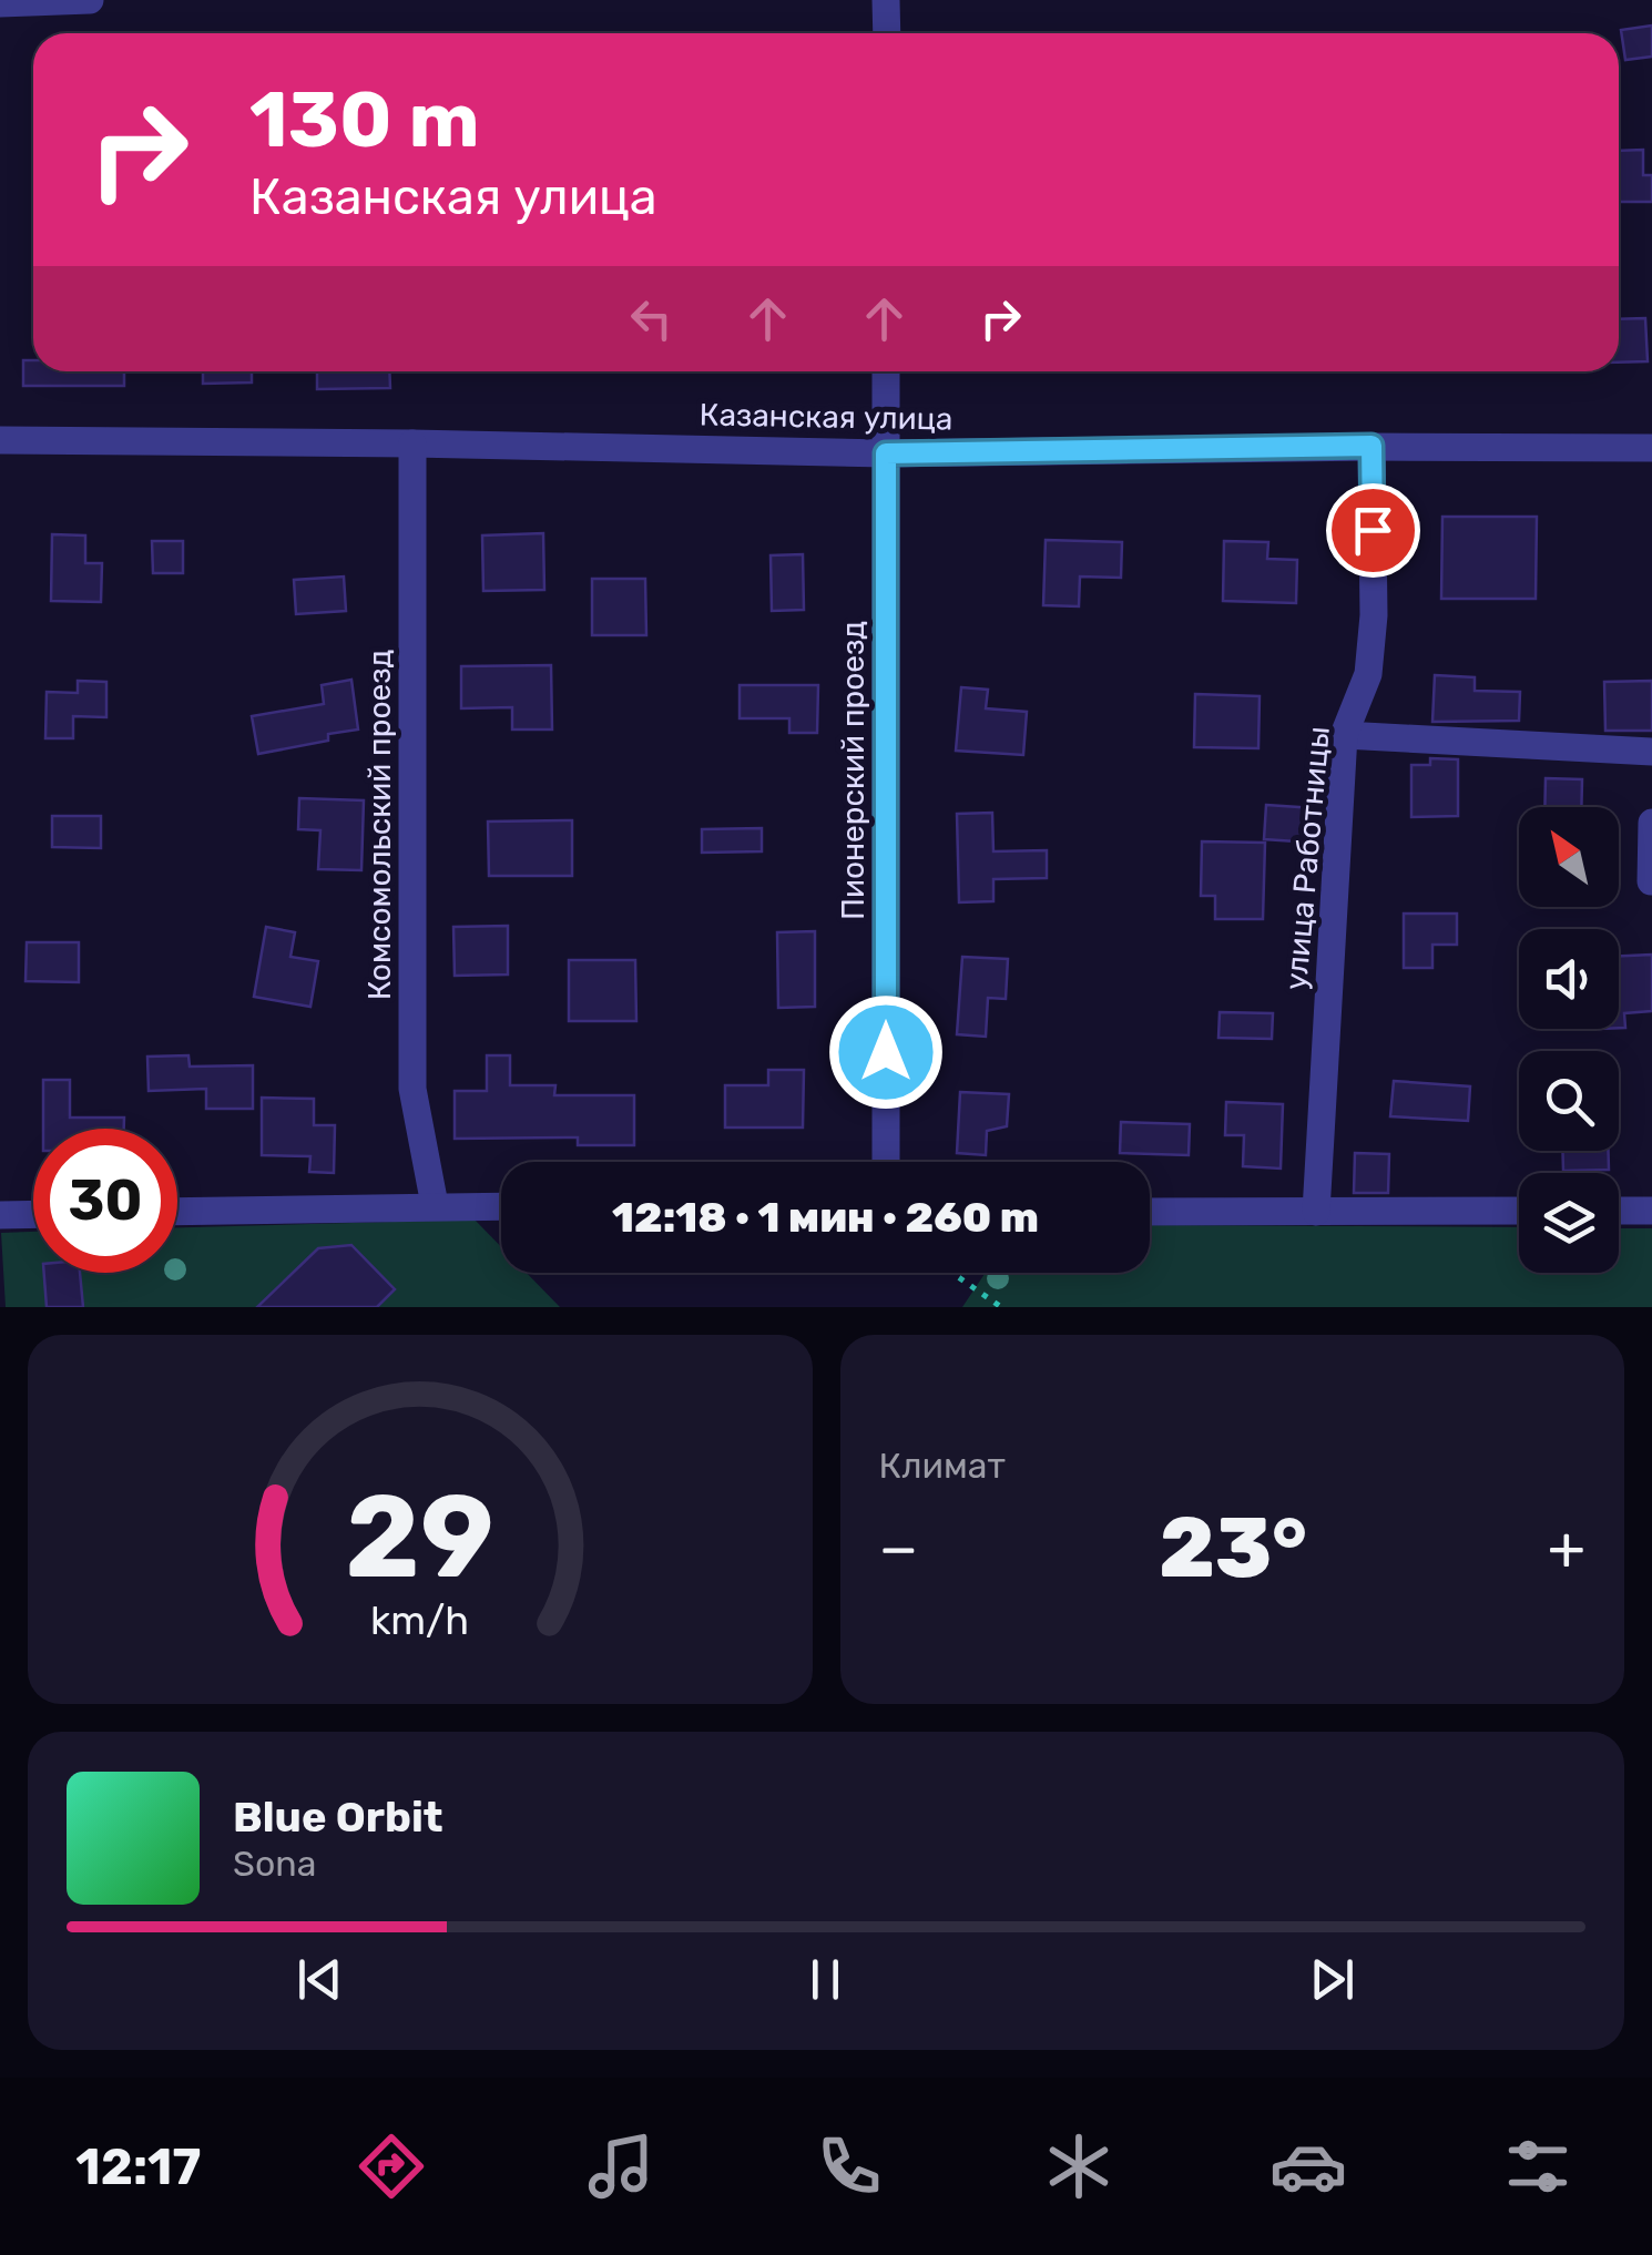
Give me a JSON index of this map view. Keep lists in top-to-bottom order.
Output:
{
  "streets": {
    "street": [
      "Казанская улица",
      "Пионерский проезд",
      "Комсомольский проезд",
      "улица Работницы"
    ]
  },
  "crossings": [
    ["Казанская улица", "Пионерский проезд"],
    ["Казанская улица", "Комсомольский проезд"],
    ["Казанская улица", "улица Работницы"]
  ],
  "north": "top left",
  "page": {
    "turn": ["130 m", "Казанская улица"],
    "limit": "30",
    "trip": "12:18 · 1 мин · 260 m",
    "tile": "Климат",
    "heat": ["−", "23°", "+"],
    "song": ["Blue Orbit", "Sona"],
    "tabs": "12:17",
    "gauge": ["29", "km/h"]
  }
}
